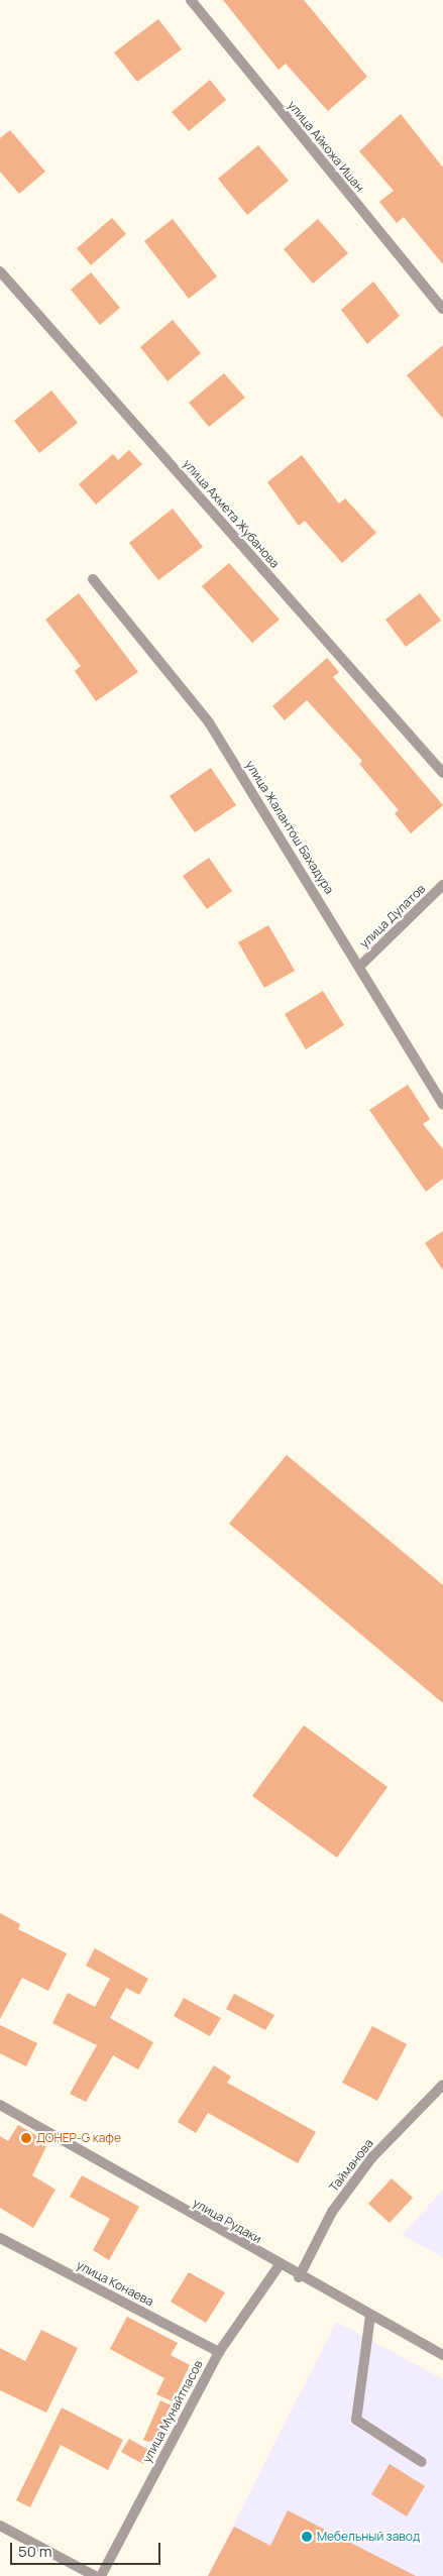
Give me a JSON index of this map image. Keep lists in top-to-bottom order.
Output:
{
  "streets": {
    "street": [
      "улица Айкожа Ишан",
      "улица Ахмета Жубанова",
      "улица Жалантош Бахадура",
      "улица Дулатов",
      "Тайманова",
      "улица Рудаки",
      "улица Конаева",
      "улица Мунайтпасов"
    ]
  },
  "crossings": [
    ["улица Жалантош Бахадура", "улица Дулатов"],
    ["Тайманова", "улица Рудаки"],
    ["улица Рудаки", "улица Мунайтпасов"],
    ["улица Конаева", "улица Мунайтпасов"]
  ],
  "places": ["ДОНЕР-G кафе", "Мебельный завод"],
  "scale_bar": "50 m"
}
